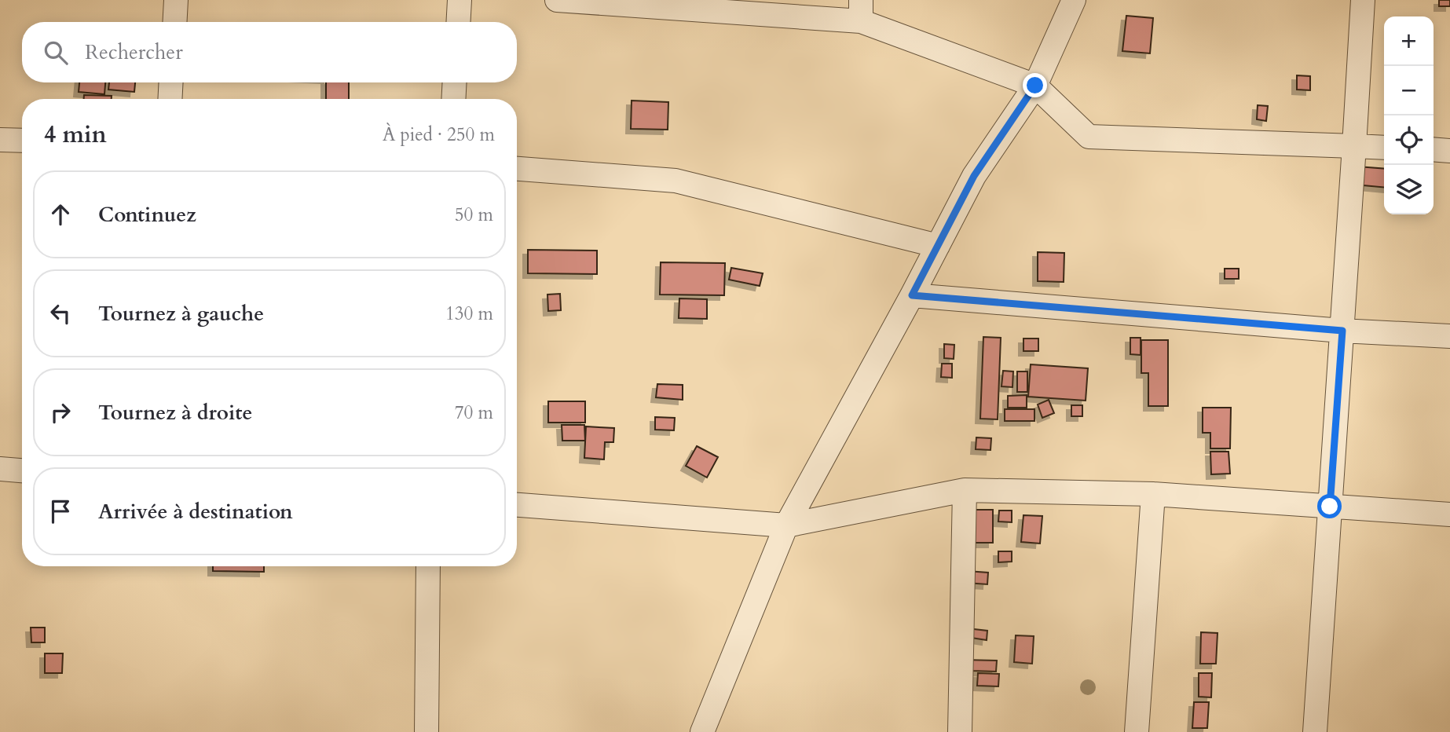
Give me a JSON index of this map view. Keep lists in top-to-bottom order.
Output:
{
  "page": {
    "map_buttons": ["+", "−"],
    "search": "Rechercher",
    "heading": ["4 min", "À pied · 250 m"],
    "list": [
      ["Continuez", "50 m"],
      ["Tournez à gauche", "130 m"],
      ["Tournez à droite", "70 m"],
      "Arrivée à destination"
    ]
  }
}
